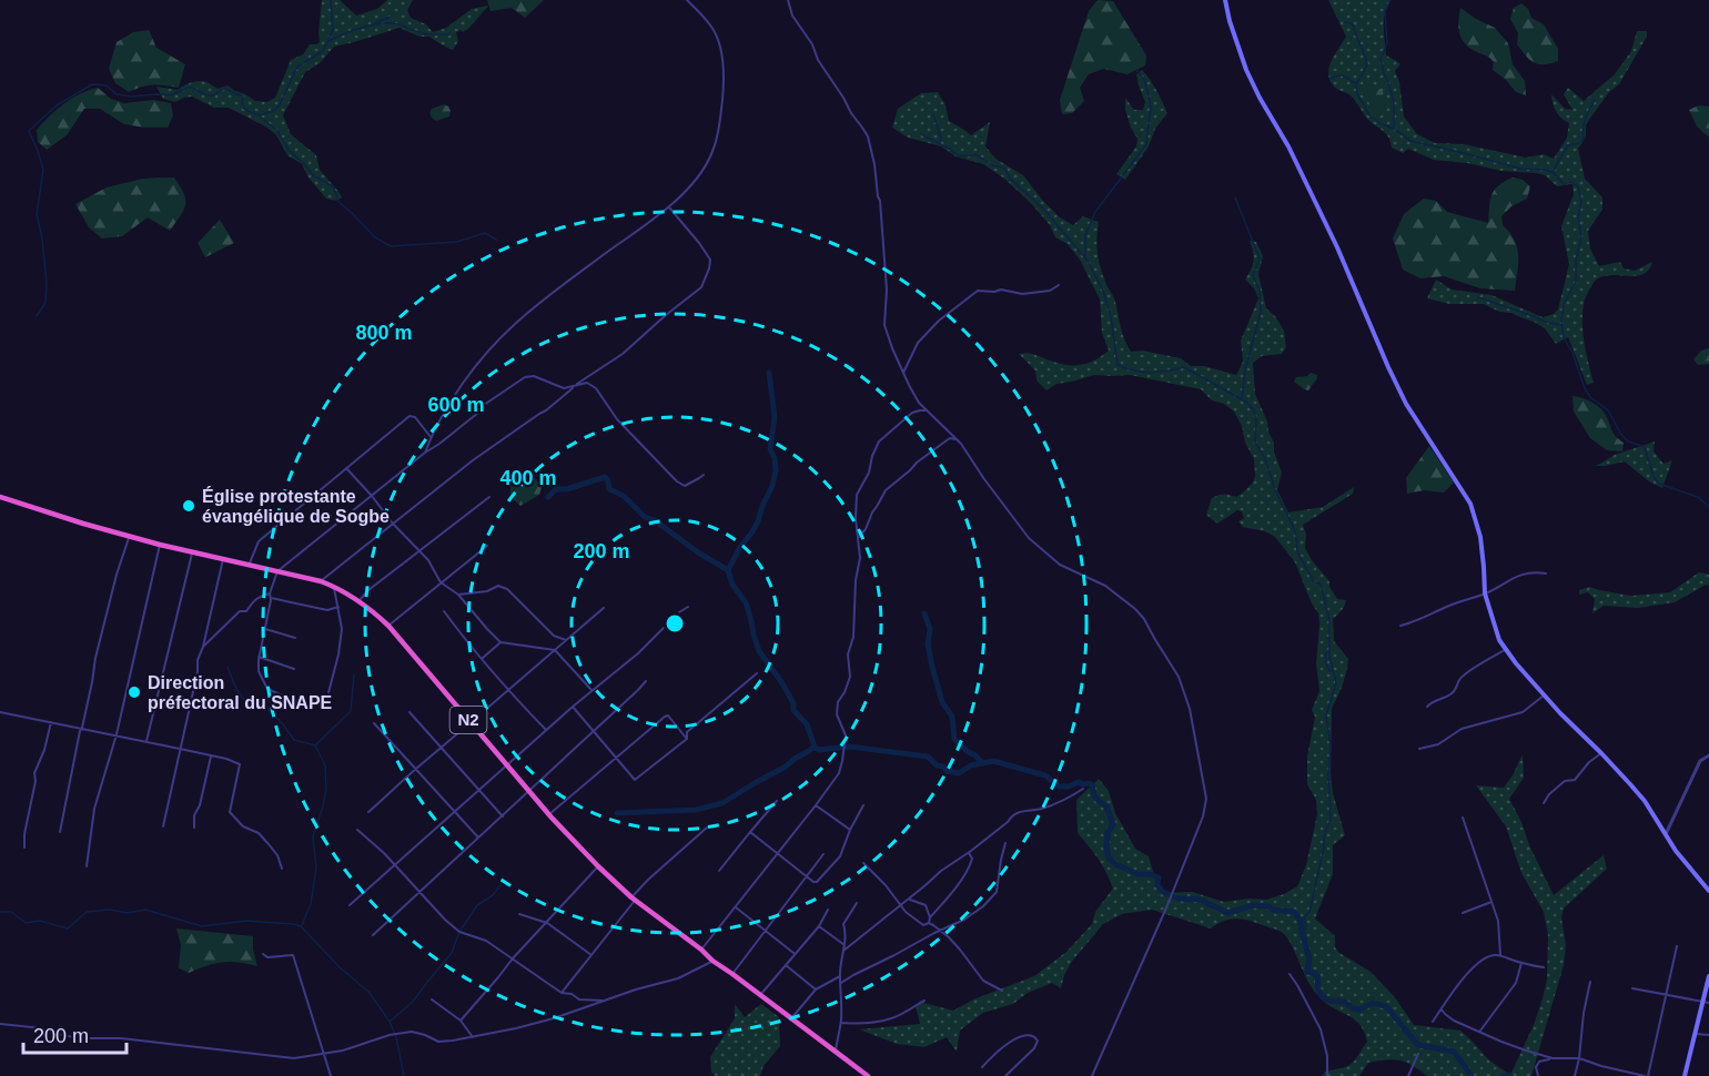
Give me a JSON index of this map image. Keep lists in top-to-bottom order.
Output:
{
  "streets": {
    "highway": ["N2"]
  },
  "places": ["Église protestante évangélique de Sogbe", "Direction préfectoral du SNAPE"],
  "scale_bar": "200 m",
  "rings": [
    "800 m",
    "600 m",
    "400 m",
    "200 m"
  ]
}
